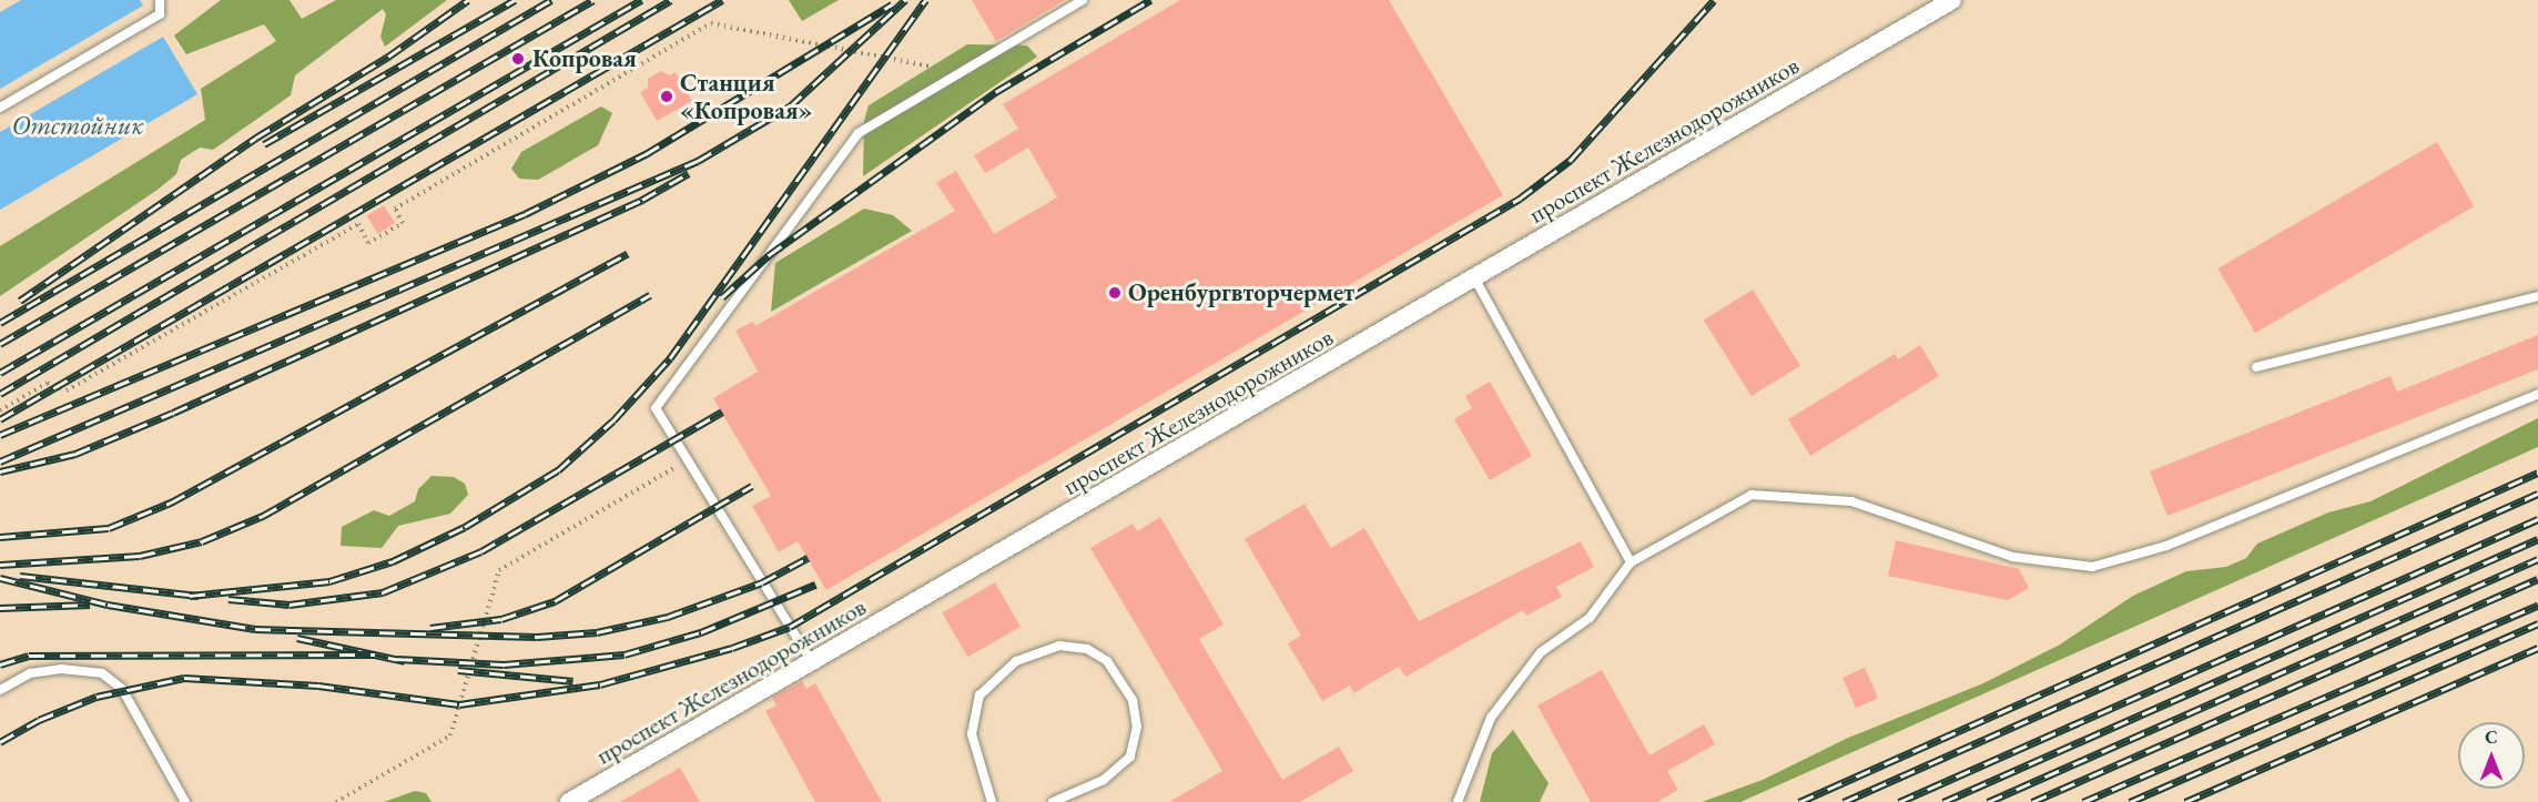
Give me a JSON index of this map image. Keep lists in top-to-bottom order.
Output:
{
  "streets": {
    "street": ["проспект Железнодорожников"]
  },
  "water": ["Отстойник"],
  "places": ["Копровая", "Станция «Копровая»", "Оренбургвторчермет"],
  "north": "top"
}
